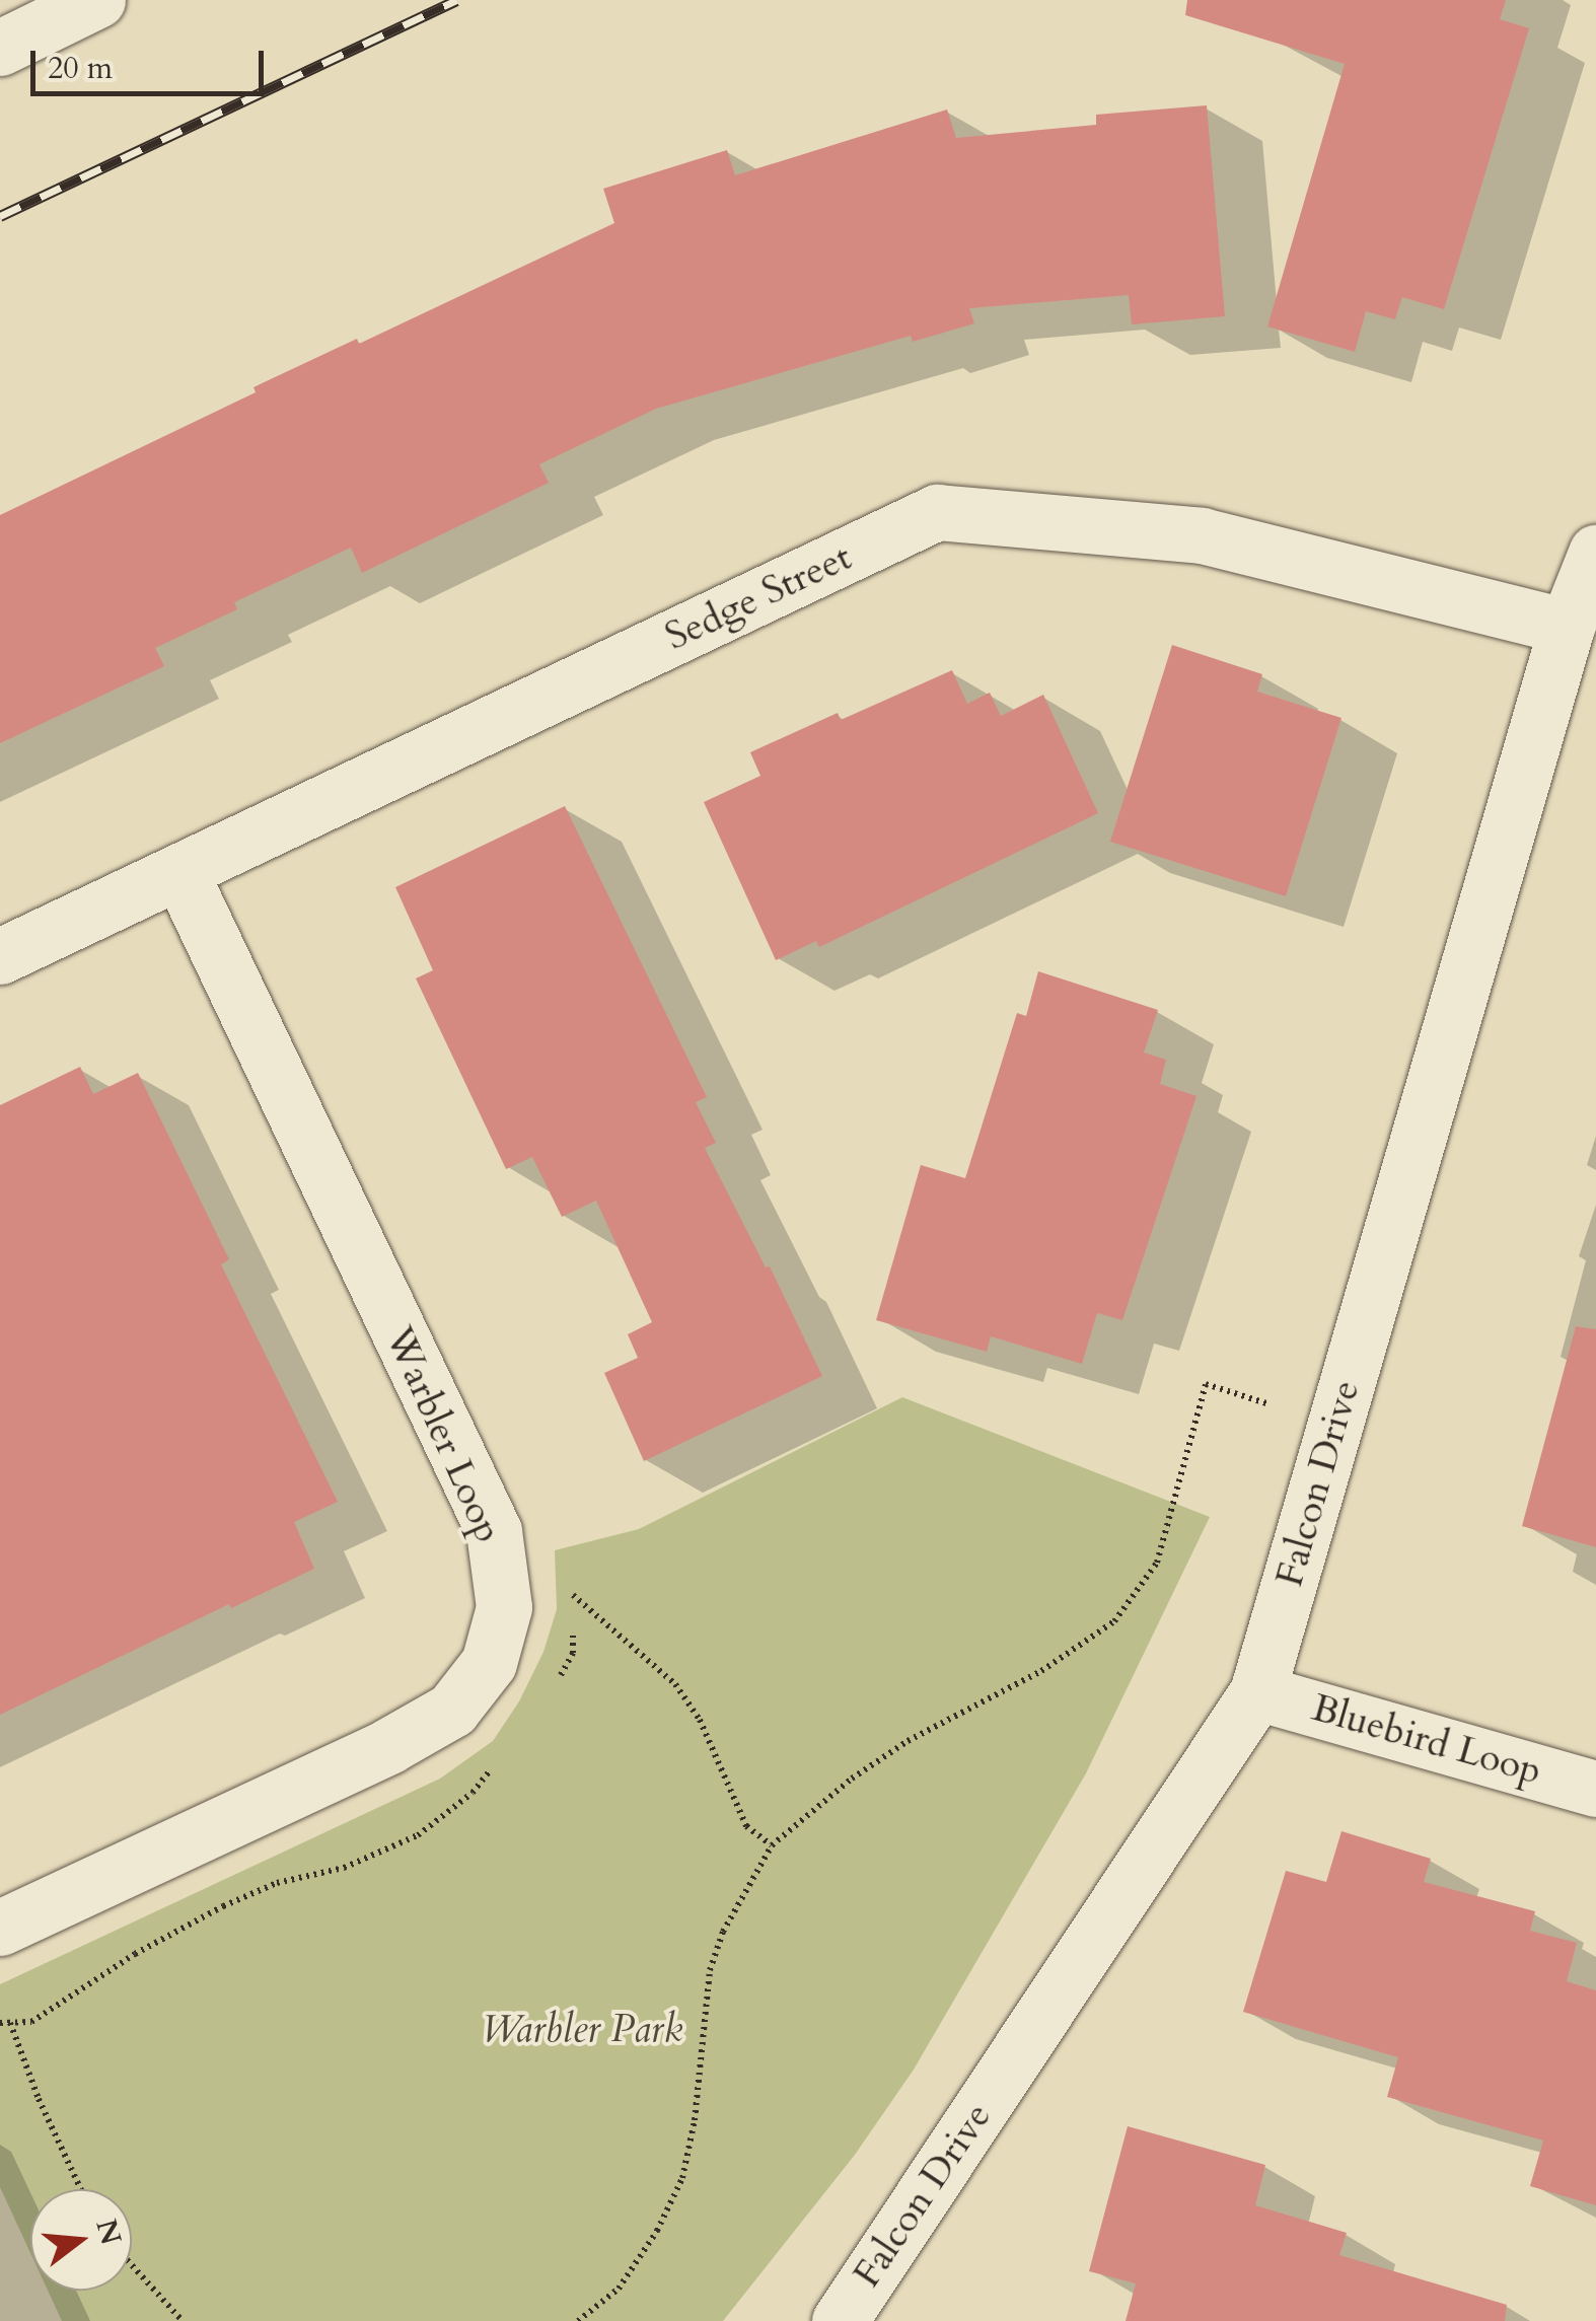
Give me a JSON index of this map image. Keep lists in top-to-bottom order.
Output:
{
  "streets": {
    "street": [
      "Sedge Street",
      "Warbler Loop",
      "Falcon Drive",
      "Bluebird Loop"
    ]
  },
  "crossings": [
    ["Sedge Street", "Warbler Loop"],
    ["Sedge Street", "Falcon Drive"],
    ["Falcon Drive", "Bluebird Loop"]
  ],
  "parks": ["Warbler Park"],
  "scale_bar": "20 m",
  "north": "right"
}
